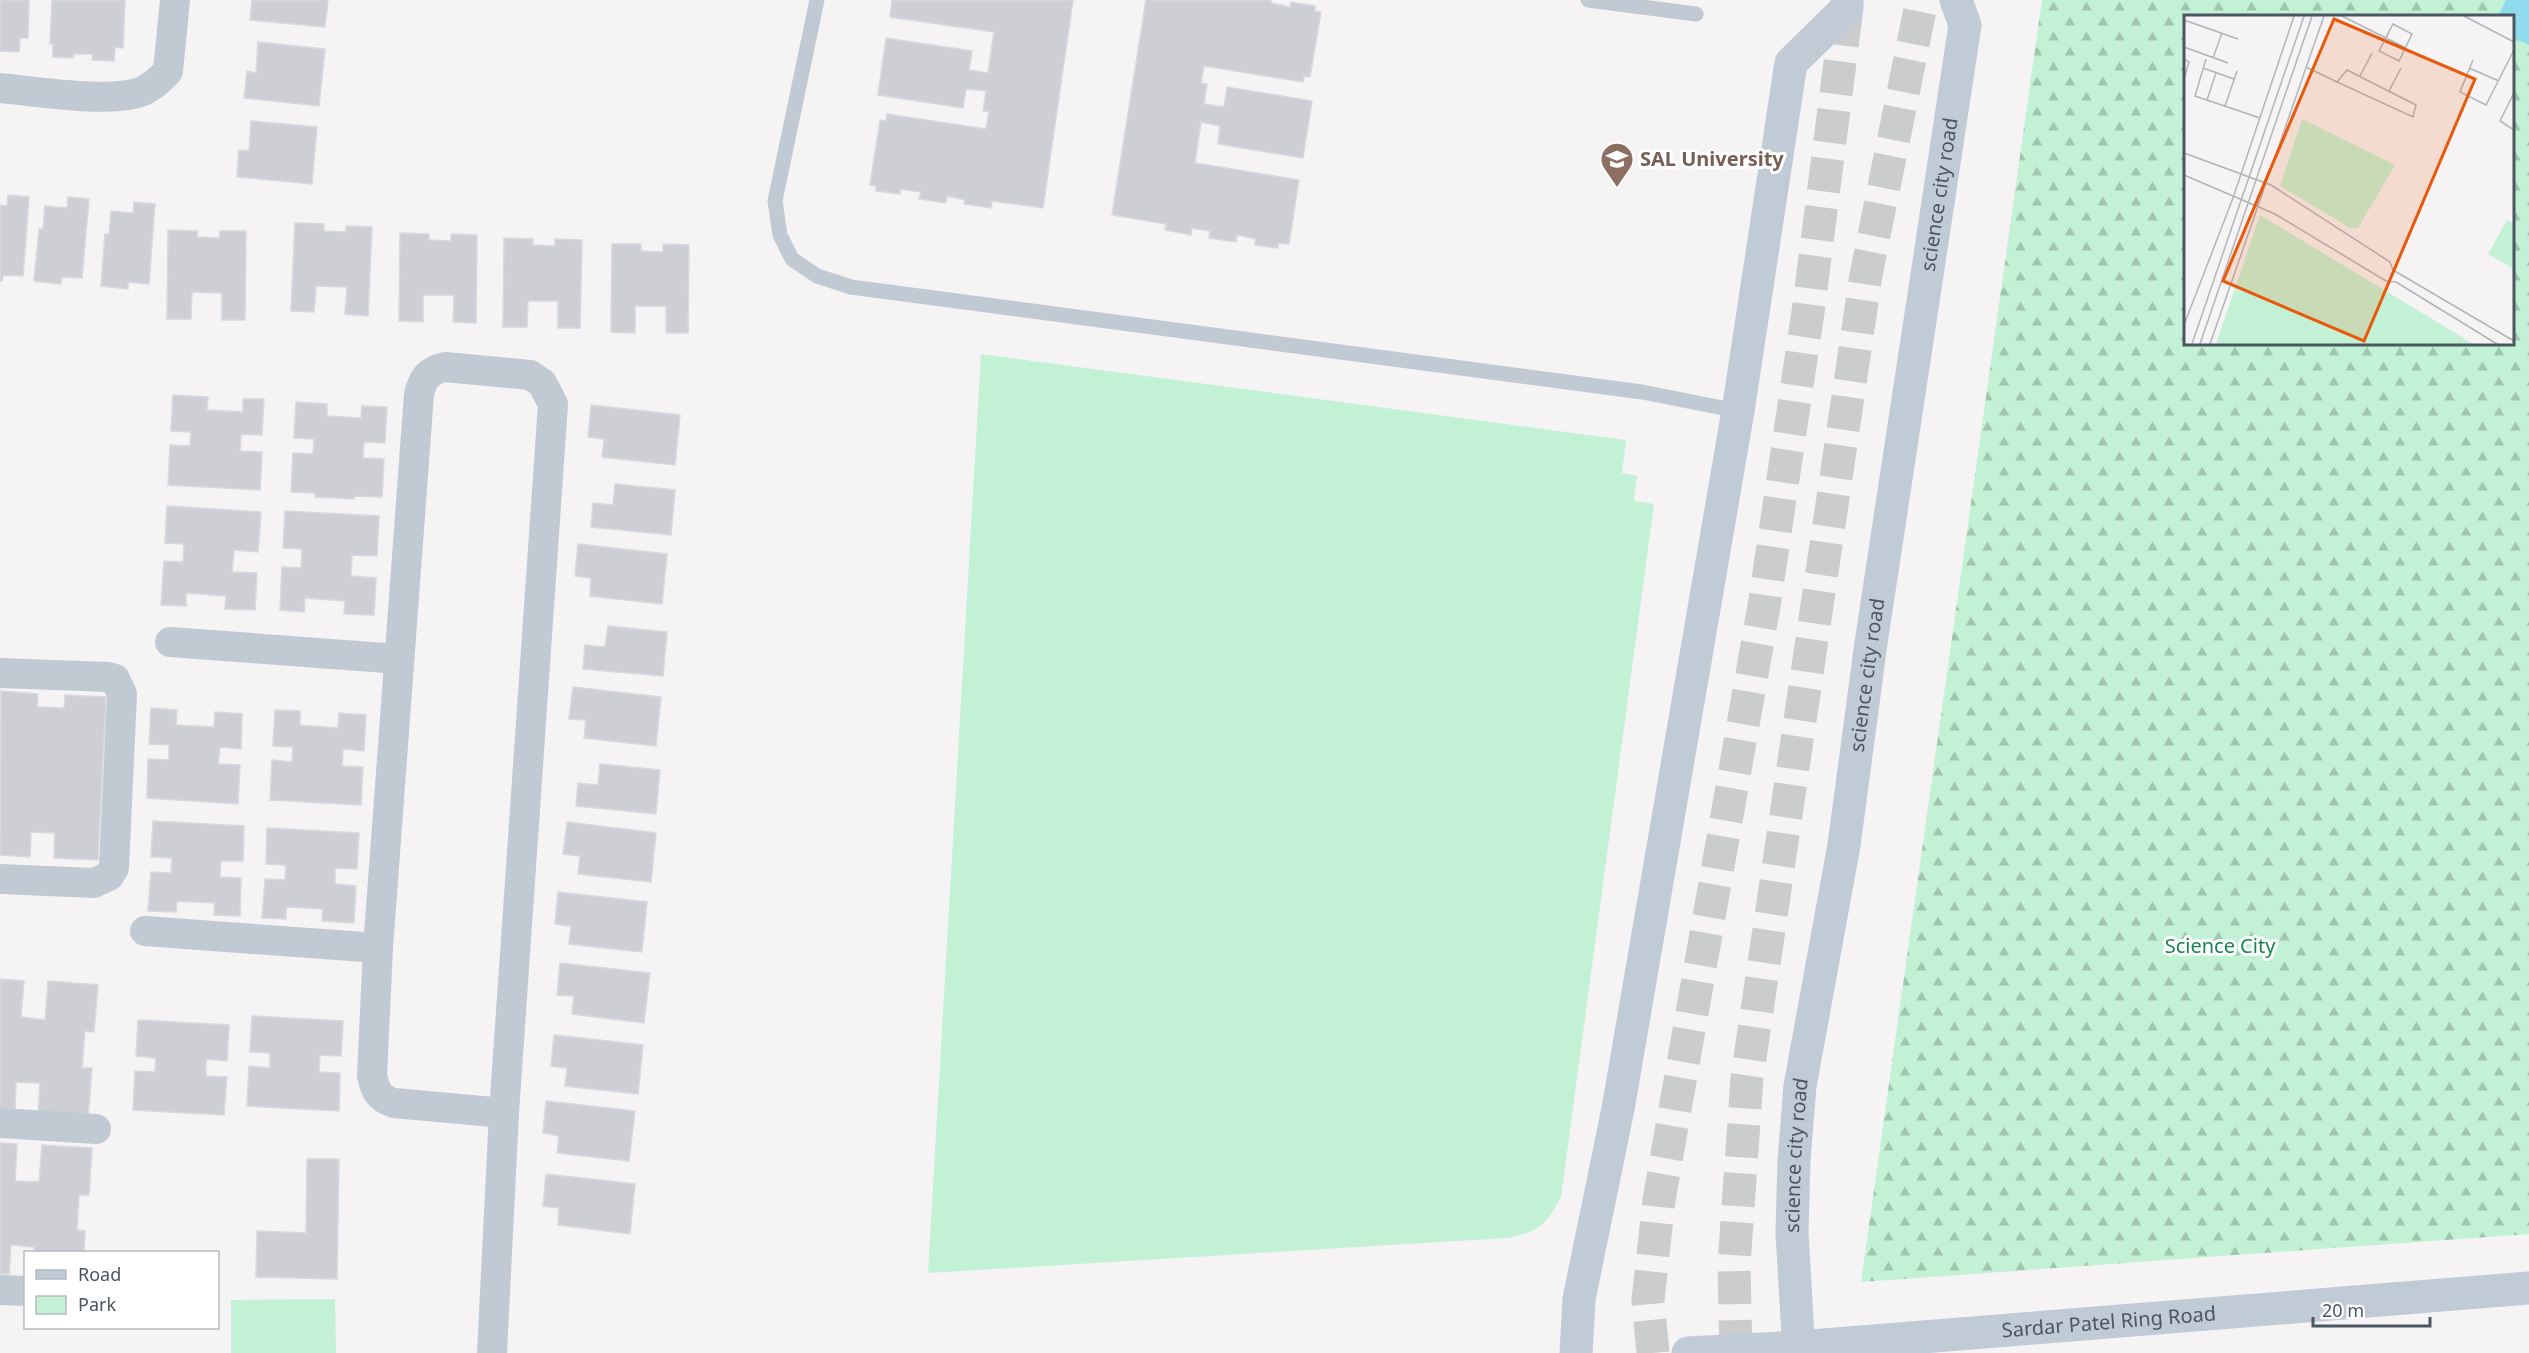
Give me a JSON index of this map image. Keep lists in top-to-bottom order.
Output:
{
  "streets": {
    "street": ["science city road", "Sardar Patel Ring Road"]
  },
  "crossings": [
    ["science city road", "Sardar Patel Ring Road"]
  ],
  "parks": ["Science City"],
  "places": {
    "school or university": ["SAL University"]
  },
  "legend": ["Road", "Park"],
  "scale_bar": "20 m"
}
